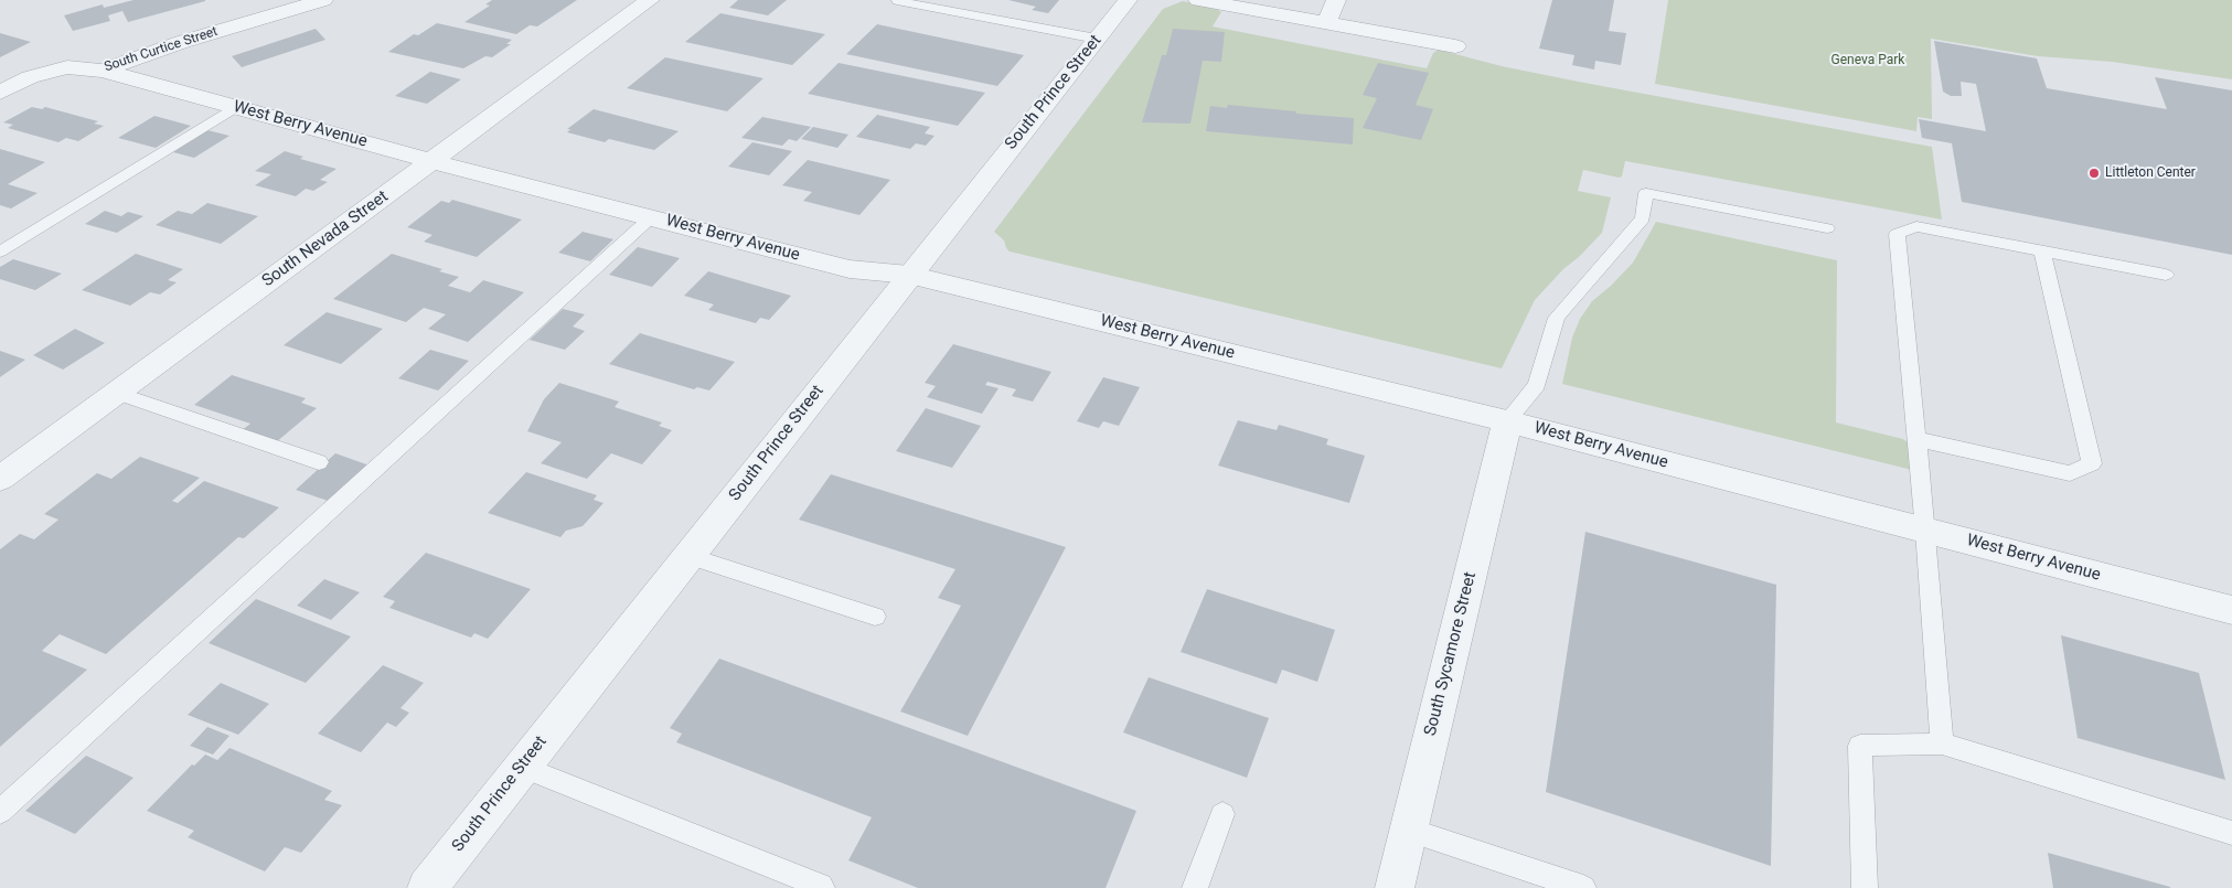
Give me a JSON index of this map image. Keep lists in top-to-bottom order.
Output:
{
  "streets": {
    "street": [
      "South Curtice Street",
      "South Prince Street",
      "West Berry Avenue",
      "South Nevada Street",
      "South Sycamore Street"
    ]
  },
  "crossings": [
    ["South Curtice Street", "West Berry Avenue"],
    ["South Prince Street", "West Berry Avenue"],
    ["West Berry Avenue", "South Nevada Street"],
    ["West Berry Avenue", "South Sycamore Street"]
  ],
  "parks": ["Geneva Park"],
  "places": ["Littleton Center"]
}
